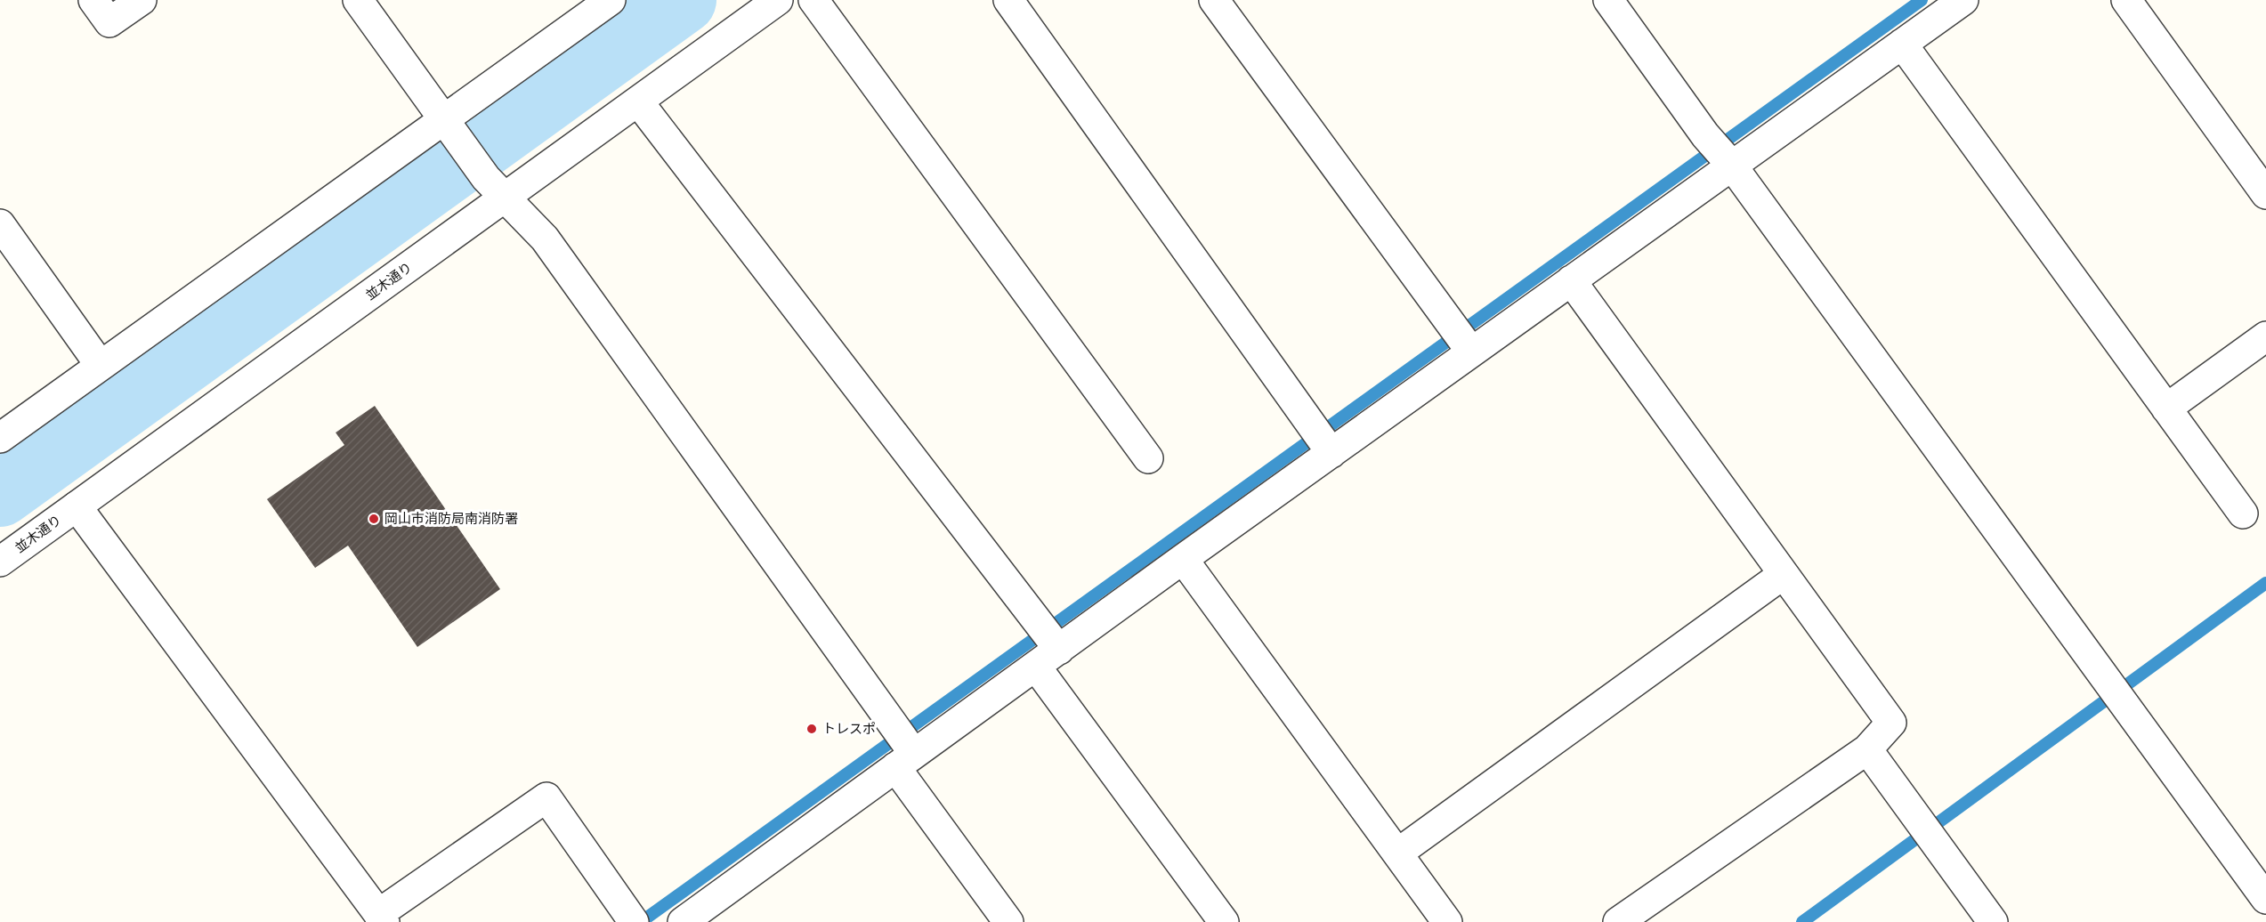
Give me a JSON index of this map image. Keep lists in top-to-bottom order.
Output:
{
  "streets": {
    "street": ["並木通り"]
  },
  "places": ["岡山市消防局南消防署", "トレスポ"]
}
